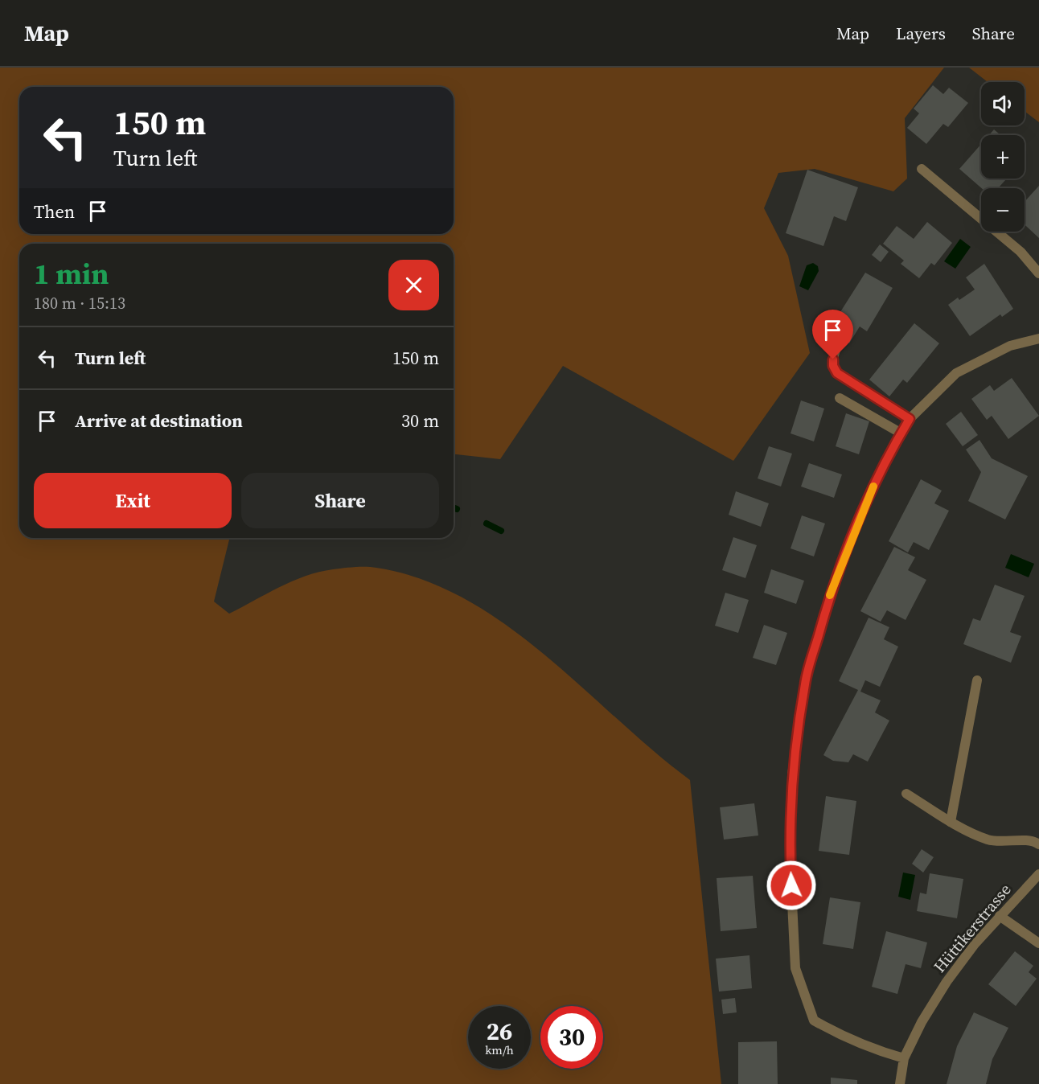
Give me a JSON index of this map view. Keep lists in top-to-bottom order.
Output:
{
  "streets": {
    "street": ["Hüttikerstrasse"]
  },
  "page": {
    "header": "Map",
    "nav": ["Map", "Layers", "Share"],
    "map_buttons": ["+", "−"],
    "turn": ["150 m", "Turn left"],
    "then": "Then",
    "heading": ["1 min", "180 m · 15:13"],
    "list": [
      {
        "name": "Turn left",
        "value": "150 m"
      },
      {
        "name": "Arrive at destination",
        "value": "30 m"
      }
    ],
    "buttons": ["Exit", "Share"],
    "speed": "26 km/h",
    "limit": "30"
  }
}
